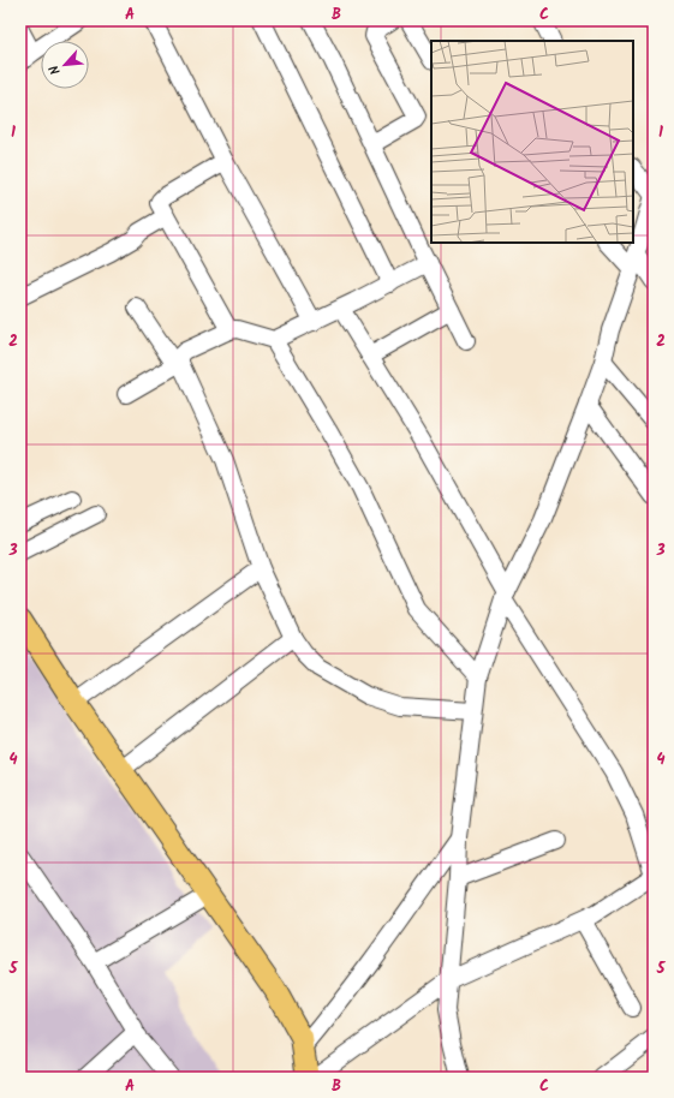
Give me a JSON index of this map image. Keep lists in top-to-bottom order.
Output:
{
  "north": "bottom left",
  "grid": {
    "columns": ["A", "B", "C"],
    "rows": [
      "1",
      "2",
      "3",
      "4",
      "5"
    ]
  }
}
